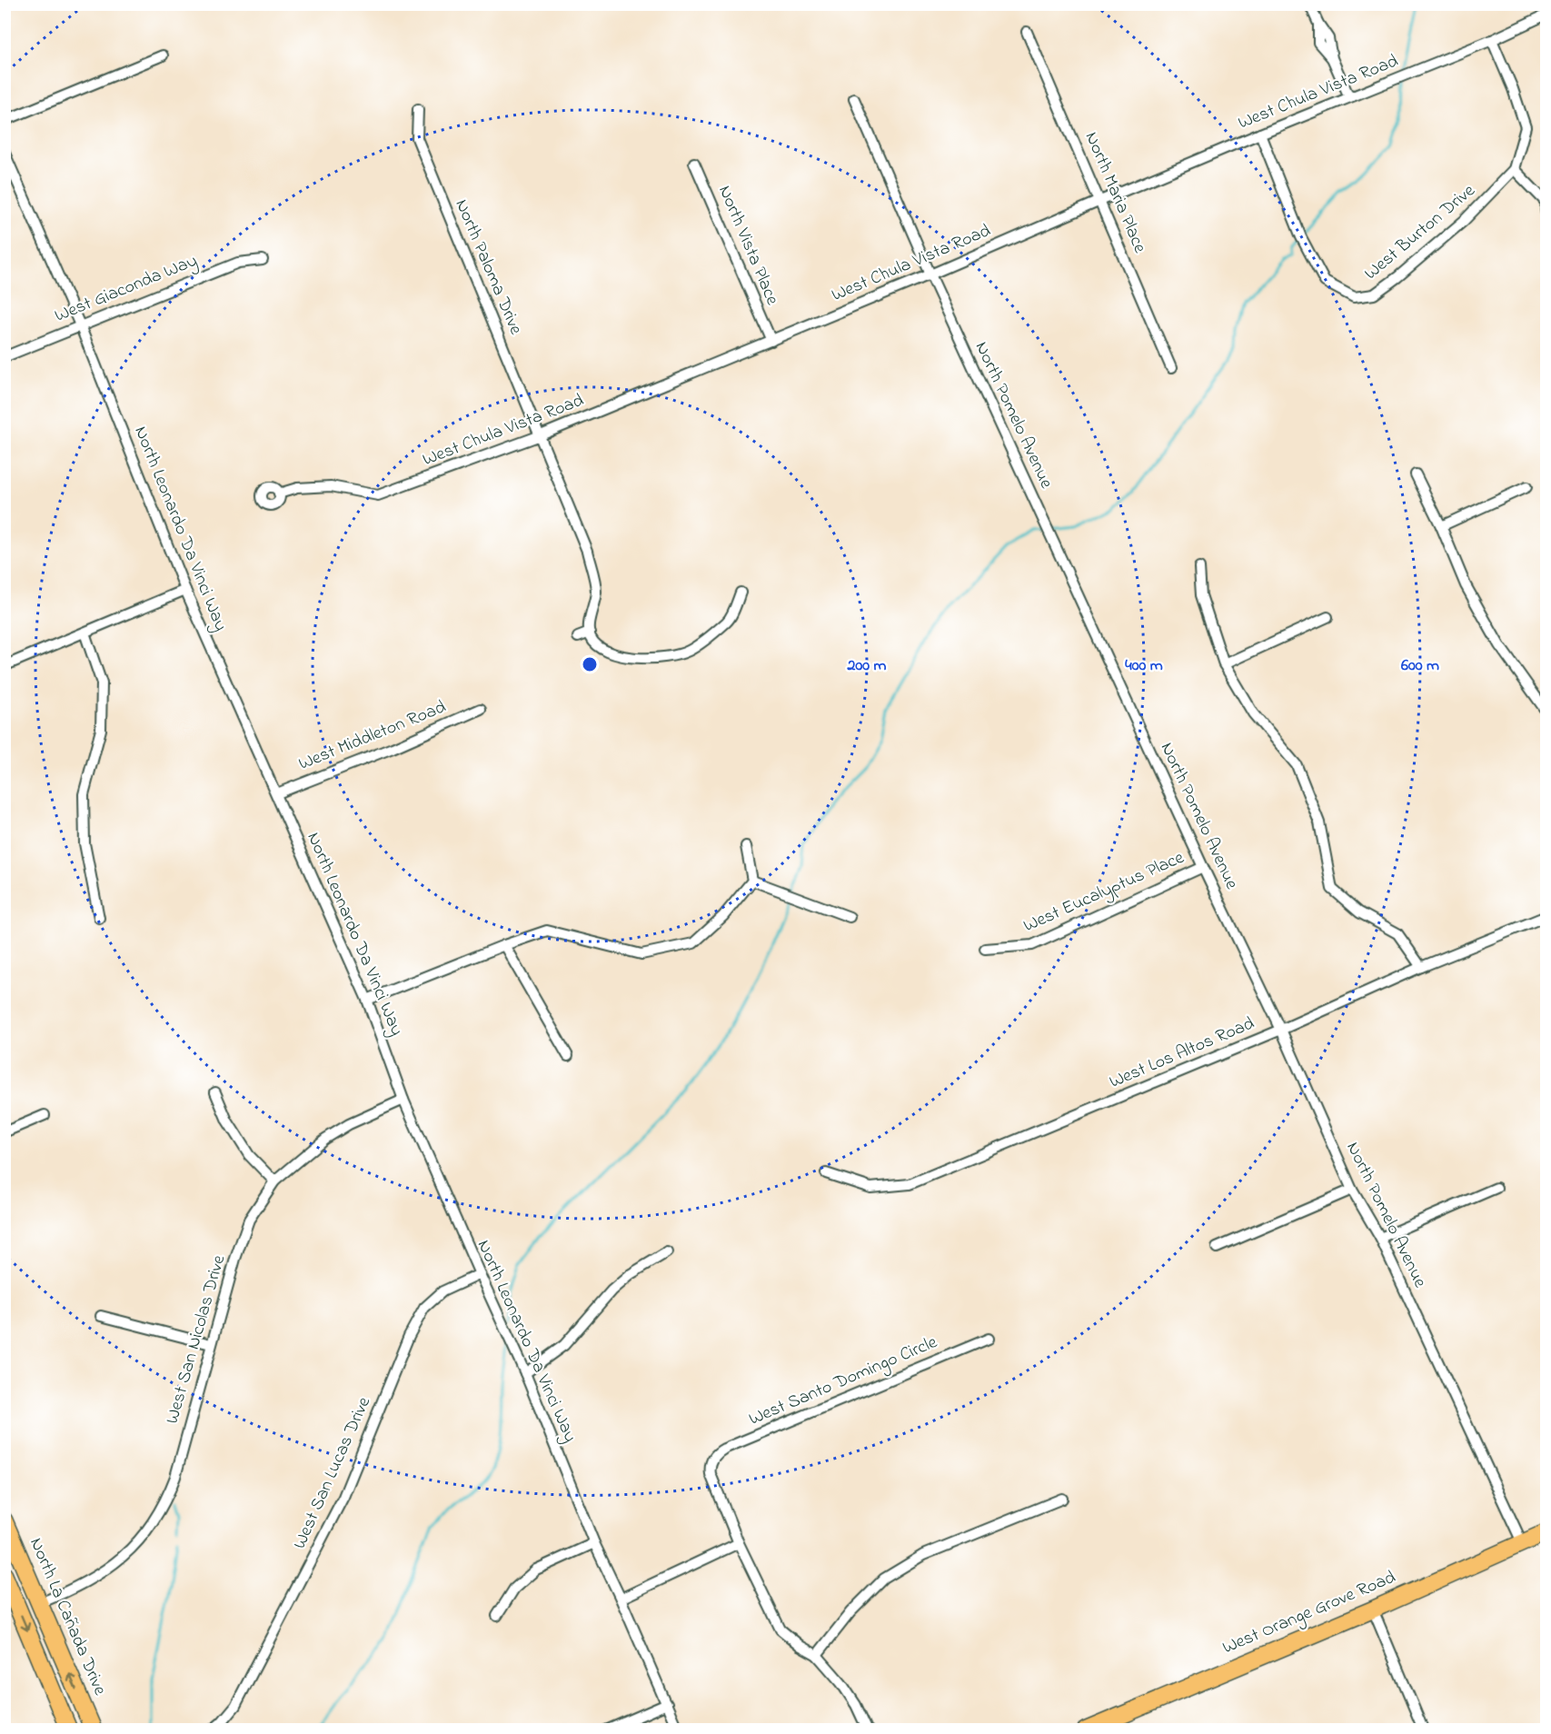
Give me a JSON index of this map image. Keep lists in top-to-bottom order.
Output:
{
  "streets": {
    "main road": ["West Orange Grove Road", "North La Cañada Drive"],
    "street": [
      "West Chula Vista Road",
      "North Maria Place",
      "West Burton Drive",
      "North Vista Place",
      "North Paloma Drive",
      "West Giaconda Way",
      "North Pomelo Avenue",
      "North Leonardo Da Vinci Way",
      "West Middleton Road",
      "West Eucalyptus Place",
      "West Los Altos Road",
      "West San Nicolas Drive",
      "West Santo Domingo Circle",
      "West San Lucas Drive"
    ]
  },
  "crossings": [
    ["West Chula Vista Road", "North Maria Place"],
    ["West Chula Vista Road", "West Burton Drive"],
    ["West Chula Vista Road", "North Vista Place"],
    ["West Chula Vista Road", "North Paloma Drive"],
    ["West Chula Vista Road", "North Pomelo Avenue"],
    ["West Giaconda Way", "North Leonardo Da Vinci Way"],
    ["North Pomelo Avenue", "West Eucalyptus Place"],
    ["North Pomelo Avenue", "West Los Altos Road"],
    ["North Pomelo Avenue", "West Orange Grove Road"],
    ["North Leonardo Da Vinci Way", "West Middleton Road"],
    ["North Leonardo Da Vinci Way", "West San Nicolas Drive"],
    ["North Leonardo Da Vinci Way", "West San Lucas Drive"],
    ["West San Nicolas Drive", "North La Cañada Drive"]
  ],
  "rings": ["200 m", "400 m", "600 m"]
}
